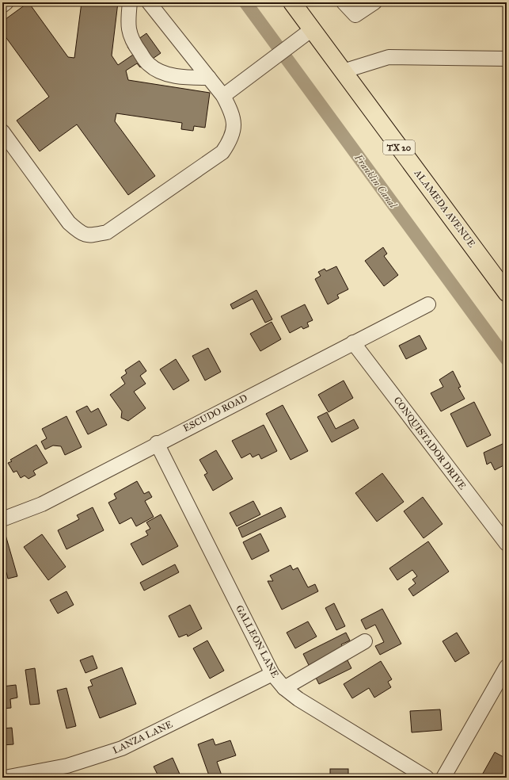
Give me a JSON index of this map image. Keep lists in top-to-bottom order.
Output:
{
  "streets": {
    "main road": ["TX 20", "ALAMEDA AVENUE"],
    "street": [
      "ESCUDO ROAD",
      "CONQUISTADOR DRIVE",
      "GALLEON LANE",
      "LANZA LANE"
    ]
  },
  "crossings": [
    ["ESCUDO ROAD", "CONQUISTADOR DRIVE"],
    ["ESCUDO ROAD", "GALLEON LANE"],
    ["GALLEON LANE", "LANZA LANE"]
  ],
  "water": ["Franklin Canal"]
}
